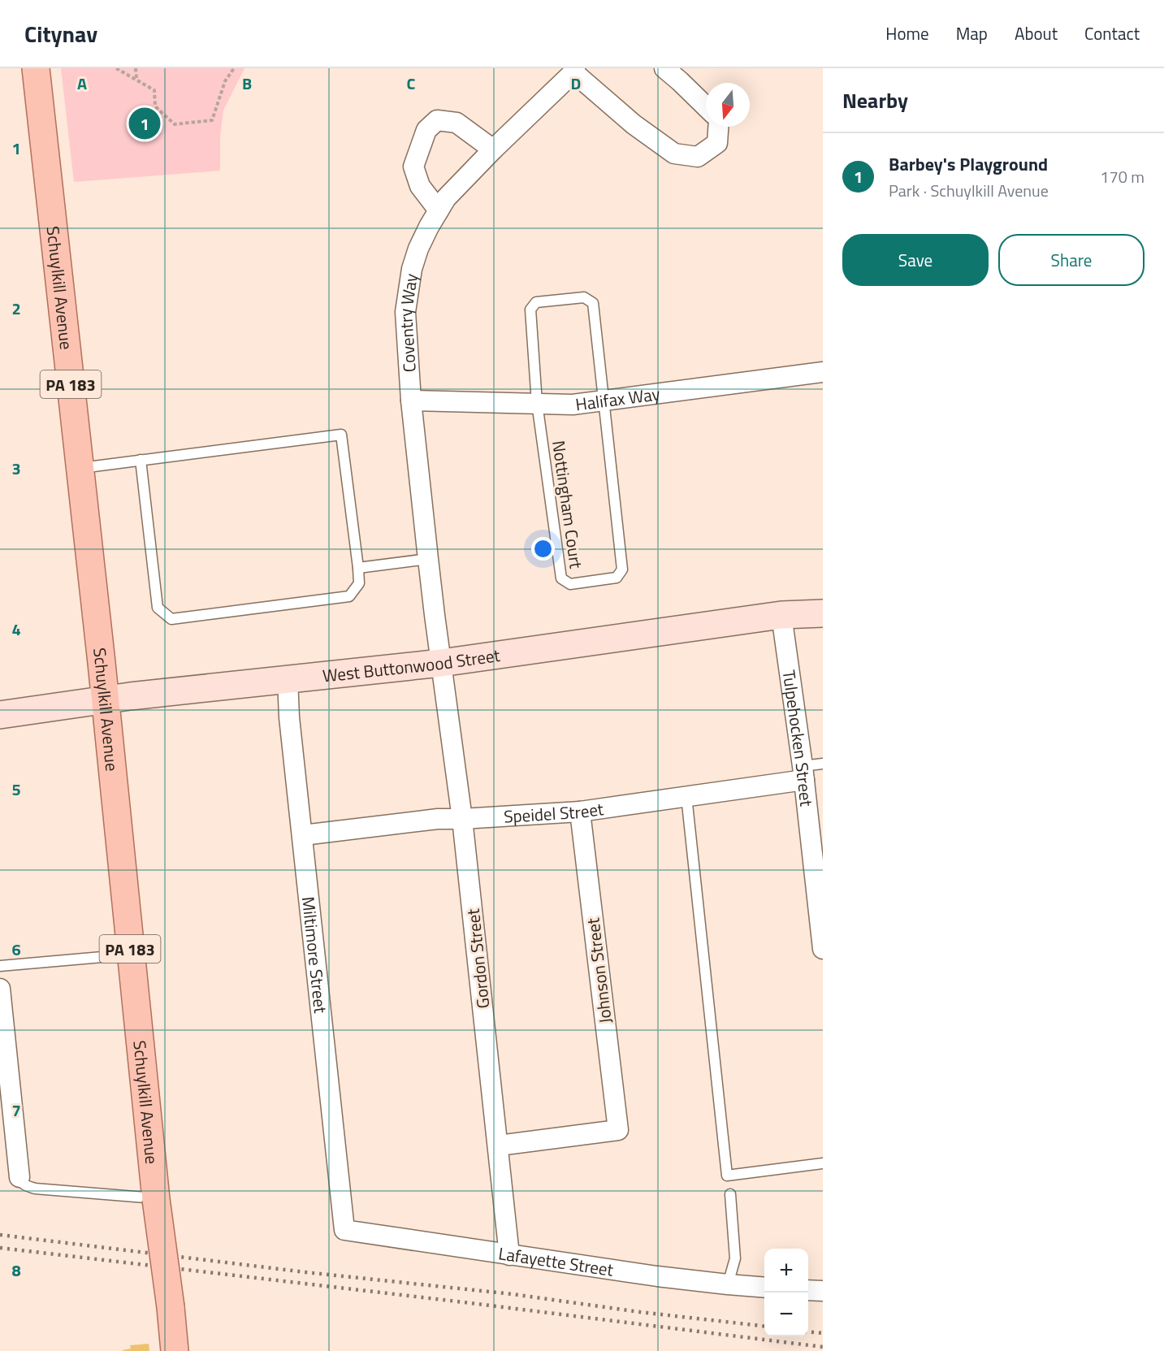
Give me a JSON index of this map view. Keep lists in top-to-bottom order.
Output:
{
  "streets": {
    "main road": ["Schuylkill Avenue", "PA 183"],
    "street": [
      "Coventry Way",
      "Halifax Way",
      "West Buttonwood Street",
      "Tulpehocken Street",
      "Speidel Street",
      "Miltimore Street",
      "Gordon Street",
      "Johnson Street",
      "Lafayette Street"
    ],
    "lane": ["Nottingham Court"]
  },
  "crossings": [
    ["Schuylkill Avenue", "West Buttonwood Street"],
    ["Coventry Way", "Halifax Way"],
    ["Coventry Way", "West Buttonwood Street"],
    ["Coventry Way", "Gordon Street"],
    ["Halifax Way", "Nottingham Court"],
    ["West Buttonwood Street", "Tulpehocken Street"],
    ["West Buttonwood Street", "Miltimore Street"],
    ["West Buttonwood Street", "Gordon Street"],
    ["Tulpehocken Street", "Speidel Street"],
    ["Speidel Street", "Miltimore Street"],
    ["Speidel Street", "Gordon Street"],
    ["Speidel Street", "Johnson Street"],
    ["Miltimore Street", "Lafayette Street"],
    ["Gordon Street", "Johnson Street"],
    ["Gordon Street", "Lafayette Street"]
  ],
  "north": "bottom",
  "page": {
    "header": "Citynav",
    "nav": [
      "Home",
      "Map",
      "About",
      "Contact"
    ],
    "heading": "Nearby",
    "pins": "1",
    "list": [
      {
        "mark": "1",
        "name": "Barbey's Playground",
        "note": "Park · Schuylkill Avenue",
        "value": "170 m"
      }
    ],
    "buttons": ["Save", "Share"],
    "map_buttons": ["+", "−"]
  },
  "grid": {
    "columns": [
      "A",
      "B",
      "C",
      "D"
    ],
    "rows": [
      "1",
      "2",
      "3",
      "4",
      "5",
      "6",
      "7",
      "8"
    ]
  }
}
